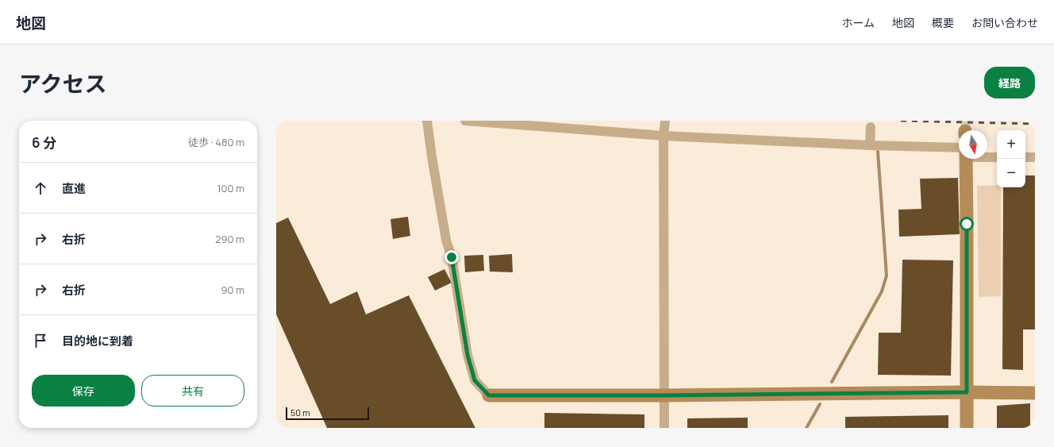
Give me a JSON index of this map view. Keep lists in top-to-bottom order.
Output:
{
  "scale_bar": "50 m",
  "north": "bottom",
  "page": {
    "header": "地図",
    "nav": [
      "ホーム",
      "地図",
      "概要",
      "お問い合わせ"
    ],
    "title": "アクセス",
    "buttons": [
      "経路",
      ["保存", "共有"]
    ],
    "heading": ["6 分", "徒歩 · 480 m"],
    "map_buttons": ["+", "−"],
    "list": [
      ["直進", "100 m"],
      ["右折", "290 m"],
      ["右折", "90 m"],
      "目的地に到着"
    ],
    "scale": "50 m"
  }
}
